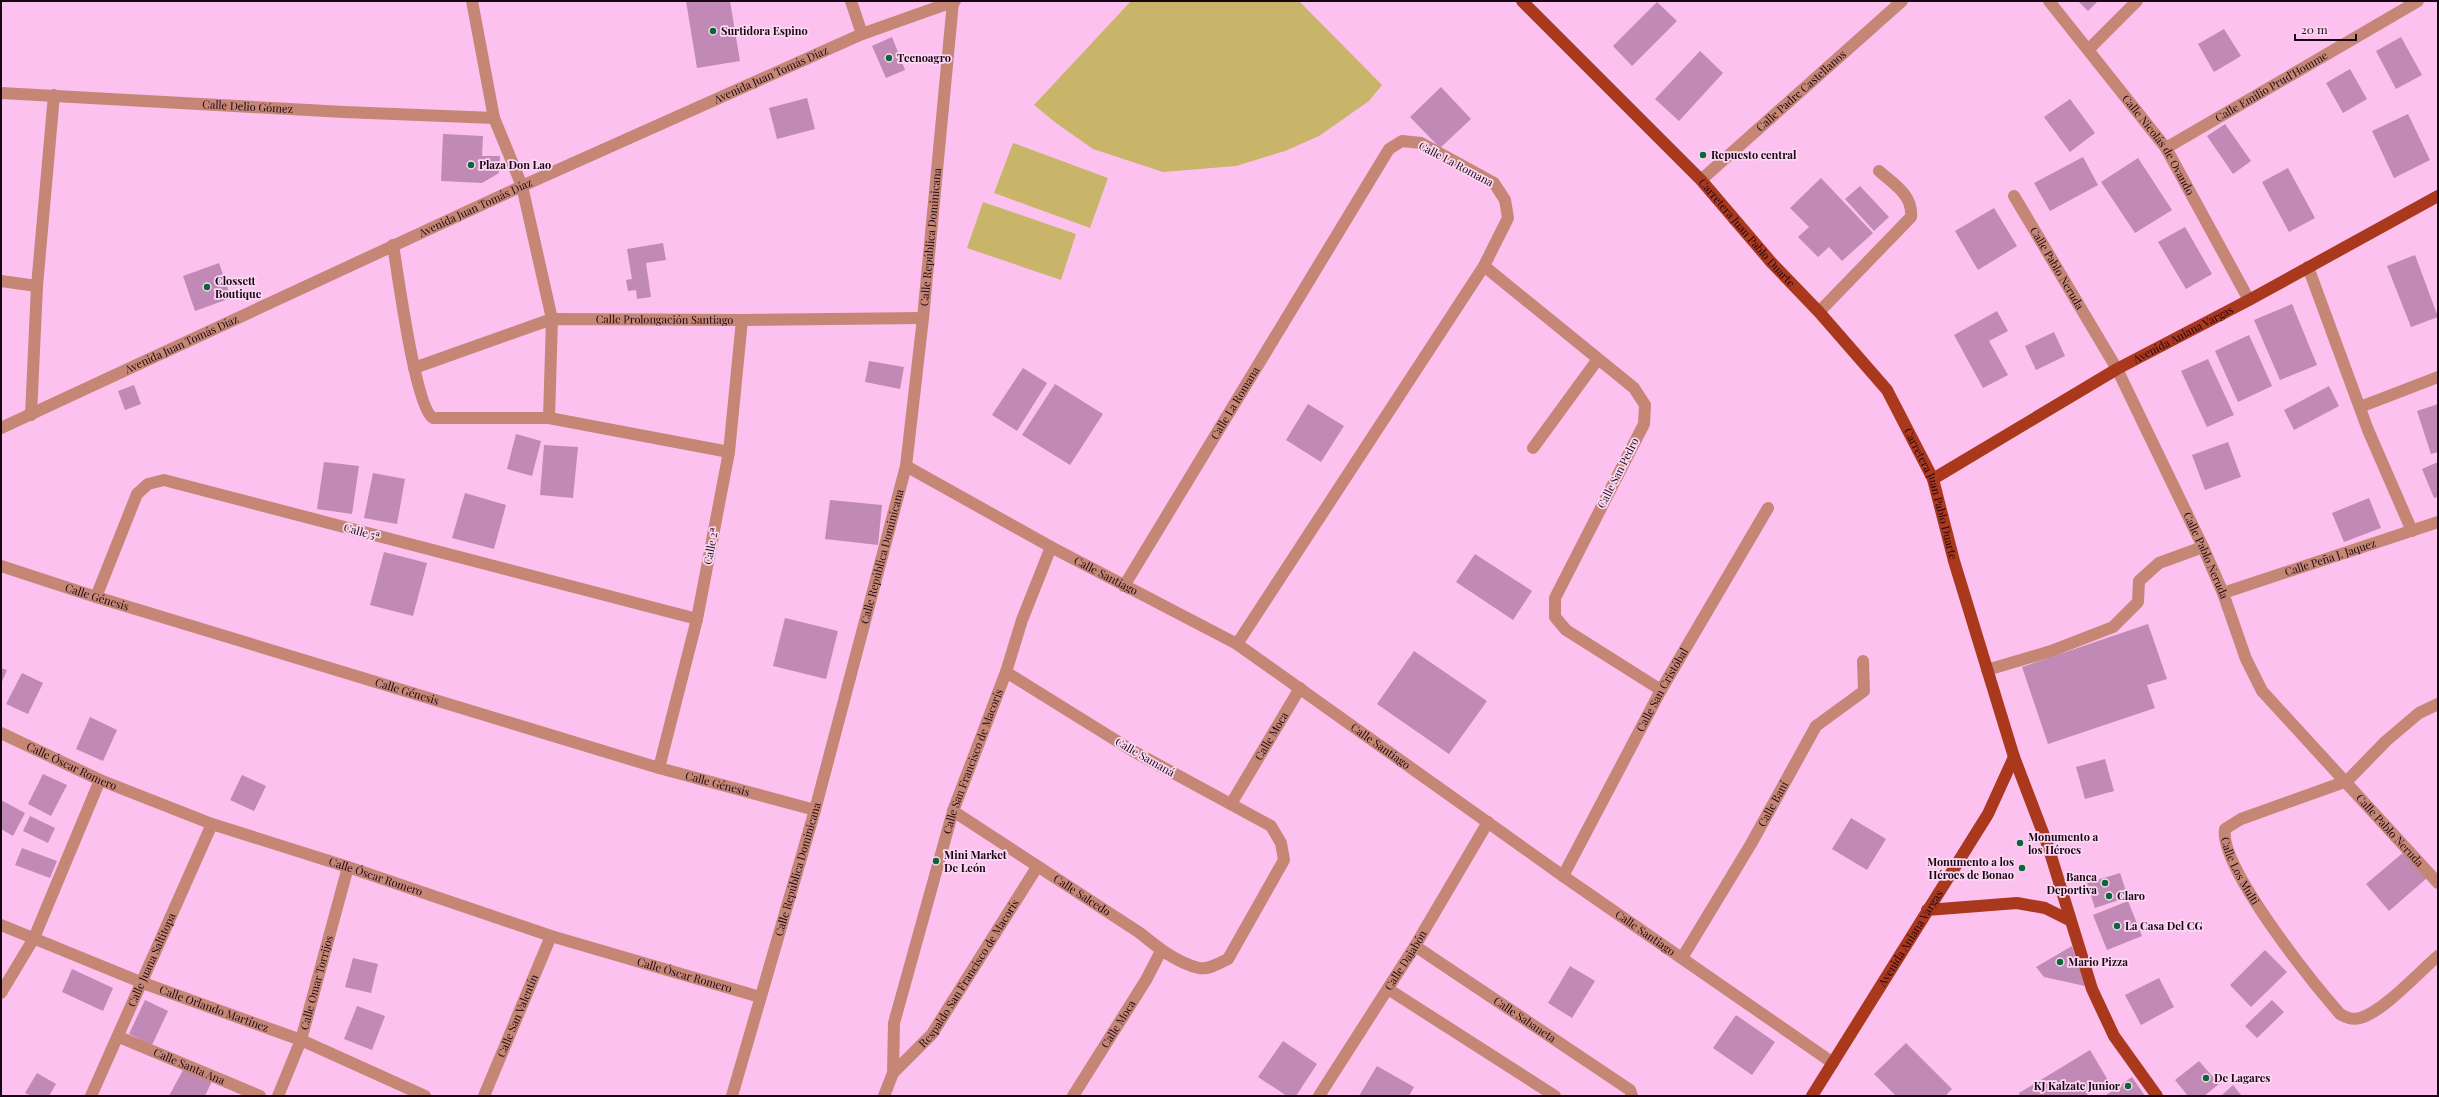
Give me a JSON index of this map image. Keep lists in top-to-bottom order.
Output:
{
  "streets": {
    "main road": ["Carretera Juan Pablo Duarte", "Avenida Aniana Vargas"],
    "street": [
      "Avenida Juan Tomás Díaz",
      "Calle Emilio Prud'Homme",
      "Calle Padre Castellanos",
      "Calle Delio Gómez",
      "Calle Nicolás de Ovando",
      "Calle La Romana",
      "Calle República Dominicana",
      "Calle Pablo Neruda",
      "Calle Prolongación Santiago",
      "Calle San Pedro",
      "Calle 5ª",
      "Calle 2ª",
      "Calle Peña J. Jaquez",
      "Calle Santiago",
      "Calle Génesis",
      "Calle San Cristóbal",
      "Calle Moca",
      "Calle Samaná",
      "Calle San Francisco de Macorís",
      "Calle Óscar Romero",
      "Calle Baní",
      "Calle Los Multi",
      "Calle Salcedo",
      "Calle Juana Saltitopa",
      "Calle Dajabón",
      "Respaldo San Francisco de Macorís",
      "Calle Omar Torrijos",
      "Calle Orlando Martínez",
      "Calle San Valentín",
      "Calle Sabaneta",
      "Calle Santa Ana"
    ]
  },
  "crossings": [
    ["Avenida Juan Tomás Díaz", "Calle República Dominicana"],
    ["Calle Emilio Prud'Homme", "Calle Nicolás de Ovando"],
    ["Calle Padre Castellanos", "Carretera Juan Pablo Duarte"],
    ["Calle Nicolás de Ovando", "Avenida Aniana Vargas"],
    ["Calle La Romana", "Calle San Pedro"],
    ["Calle La Romana", "Calle Santiago"],
    ["Carretera Juan Pablo Duarte", "Avenida Aniana Vargas"],
    ["Calle República Dominicana", "Calle Prolongación Santiago"],
    ["Calle República Dominicana", "Calle Santiago"],
    ["Calle República Dominicana", "Calle Génesis"],
    ["Calle República Dominicana", "Calle Óscar Romero"],
    ["Calle Pablo Neruda", "Avenida Aniana Vargas"],
    ["Calle Pablo Neruda", "Calle Peña J. Jaquez"],
    ["Calle Pablo Neruda", "Calle Los Multi"],
    ["Calle Prolongación Santiago", "Calle 2ª"],
    ["Avenida Aniana Vargas", "Calle Santiago"],
    ["Calle San Pedro", "Calle San Cristóbal"],
    ["Calle 5ª", "Calle 2ª"],
    ["Calle 5ª", "Calle Génesis"],
    ["Calle 2ª", "Calle Génesis"],
    ["Calle Santiago", "Calle San Cristóbal"],
    ["Calle Santiago", "Calle Moca"],
    ["Calle Santiago", "Calle San Francisco de Macorís"],
    ["Calle Santiago", "Calle Baní"],
    ["Calle Santiago", "Calle Dajabón"],
    ["Calle Moca", "Calle Samaná"],
    ["Calle Moca", "Calle Salcedo"],
    ["Calle Samaná", "Calle San Francisco de Macorís"],
    ["Calle Samaná", "Calle Salcedo"],
    ["Calle San Francisco de Macorís", "Calle Salcedo"],
    ["Calle San Francisco de Macorís", "Respaldo San Francisco de Macorís"],
    ["Calle Óscar Romero", "Calle Juana Saltitopa"],
    ["Calle Óscar Romero", "Calle Omar Torrijos"],
    ["Calle Óscar Romero", "Calle San Valentín"],
    ["Calle Salcedo", "Respaldo San Francisco de Macorís"],
    ["Calle Juana Saltitopa", "Calle Orlando Martínez"],
    ["Calle Juana Saltitopa", "Calle Santa Ana"],
    ["Calle Dajabón", "Calle Sabaneta"],
    ["Calle Omar Torrijos", "Calle Orlando Martínez"]
  ],
  "places": [
    "Surtidora Espino",
    "Tecnoagro",
    "Repuesto central",
    "Plaza Don Lao",
    "Clossett Boutique",
    "Monumento a los Héroes",
    "Mini Market De León",
    "Monumento a los Héroes de Bonao",
    "Banca Deportiva",
    "Claro",
    "La Casa Del CG",
    "Mario Pizza",
    "De Lagares",
    "KJ Kalzate Junior"
  ],
  "scale_bar": "20 m"
}
